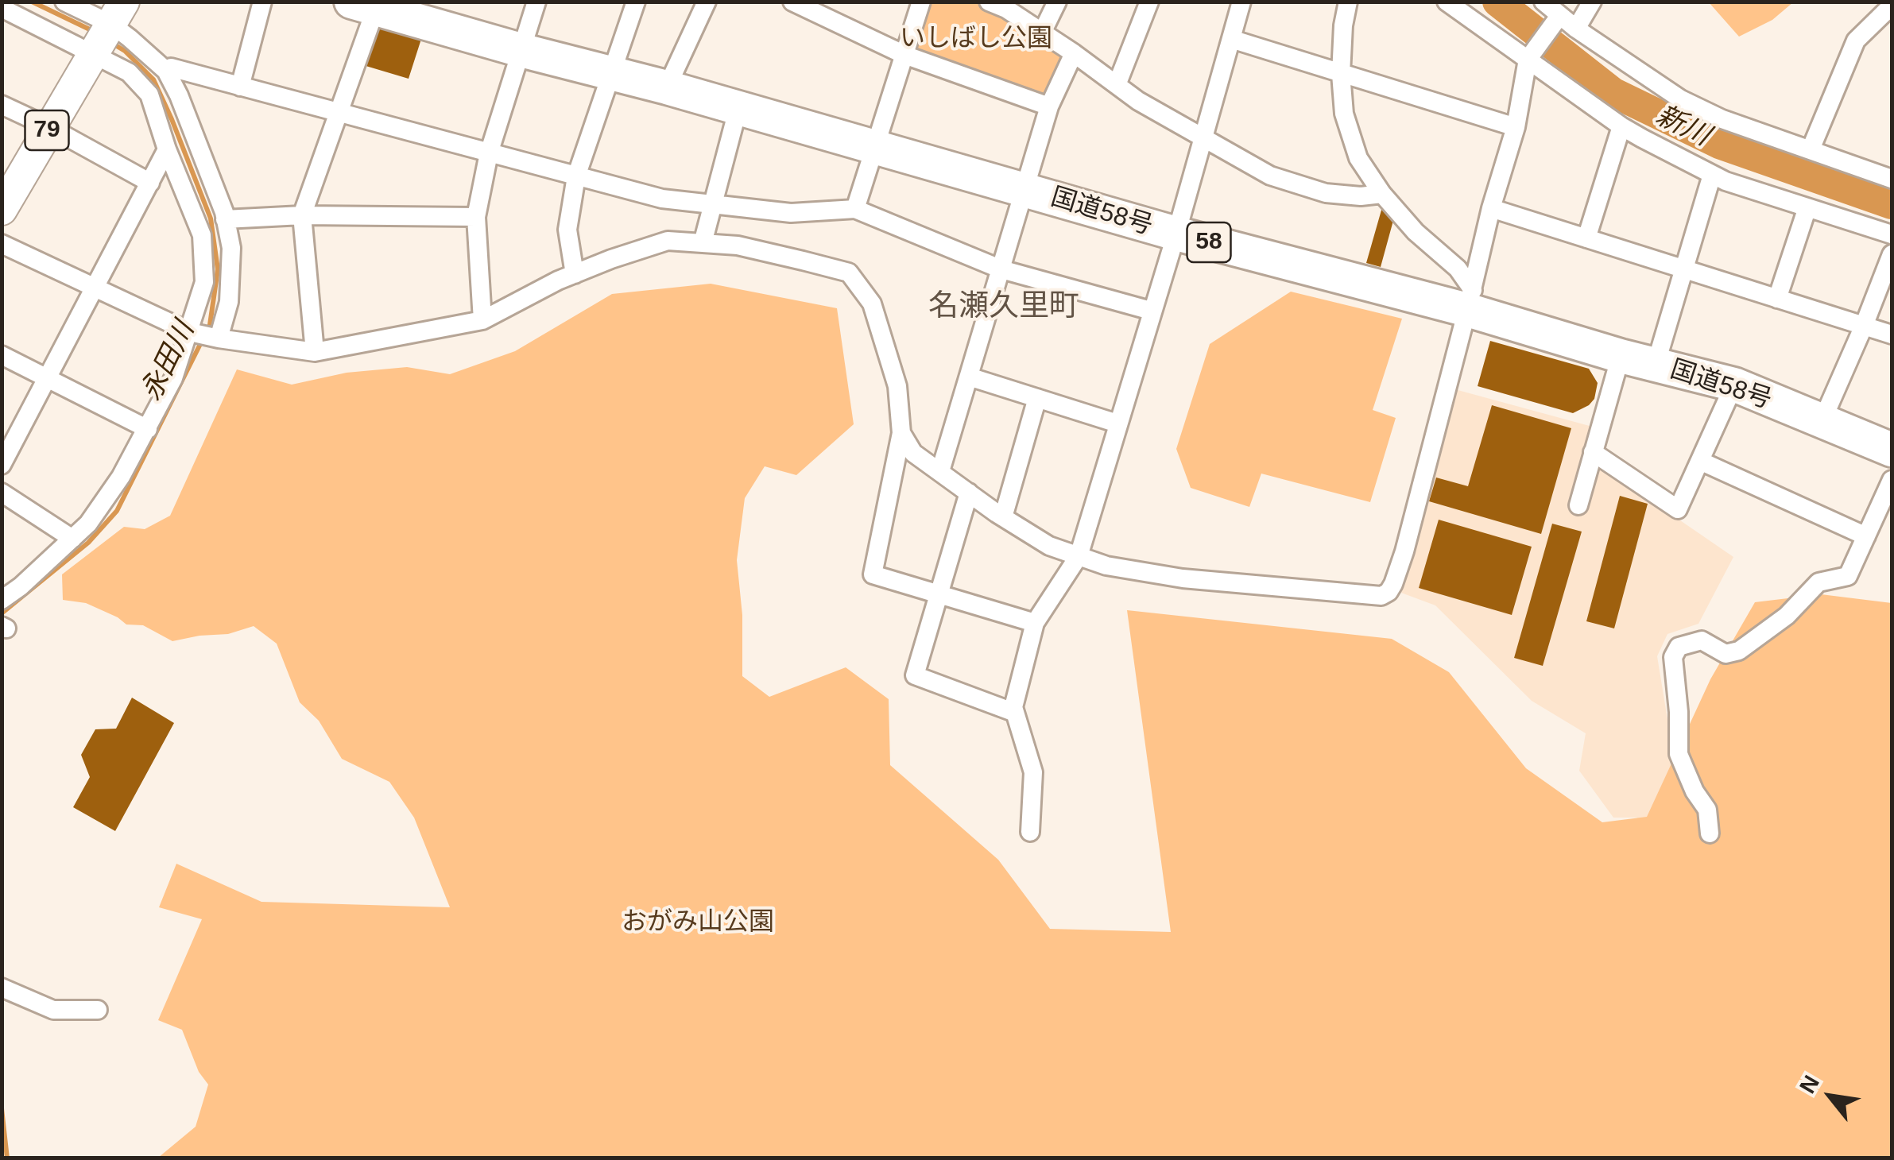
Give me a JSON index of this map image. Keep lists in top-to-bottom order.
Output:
{
  "streets": {
    "highway": ["国道58号", "58"],
    "main road": ["79"]
  },
  "districts": ["名瀬久里町"],
  "water": ["新川", "永田川"],
  "parks": ["いしばし公園", "おがみ山公園"],
  "north": "top left"
}
